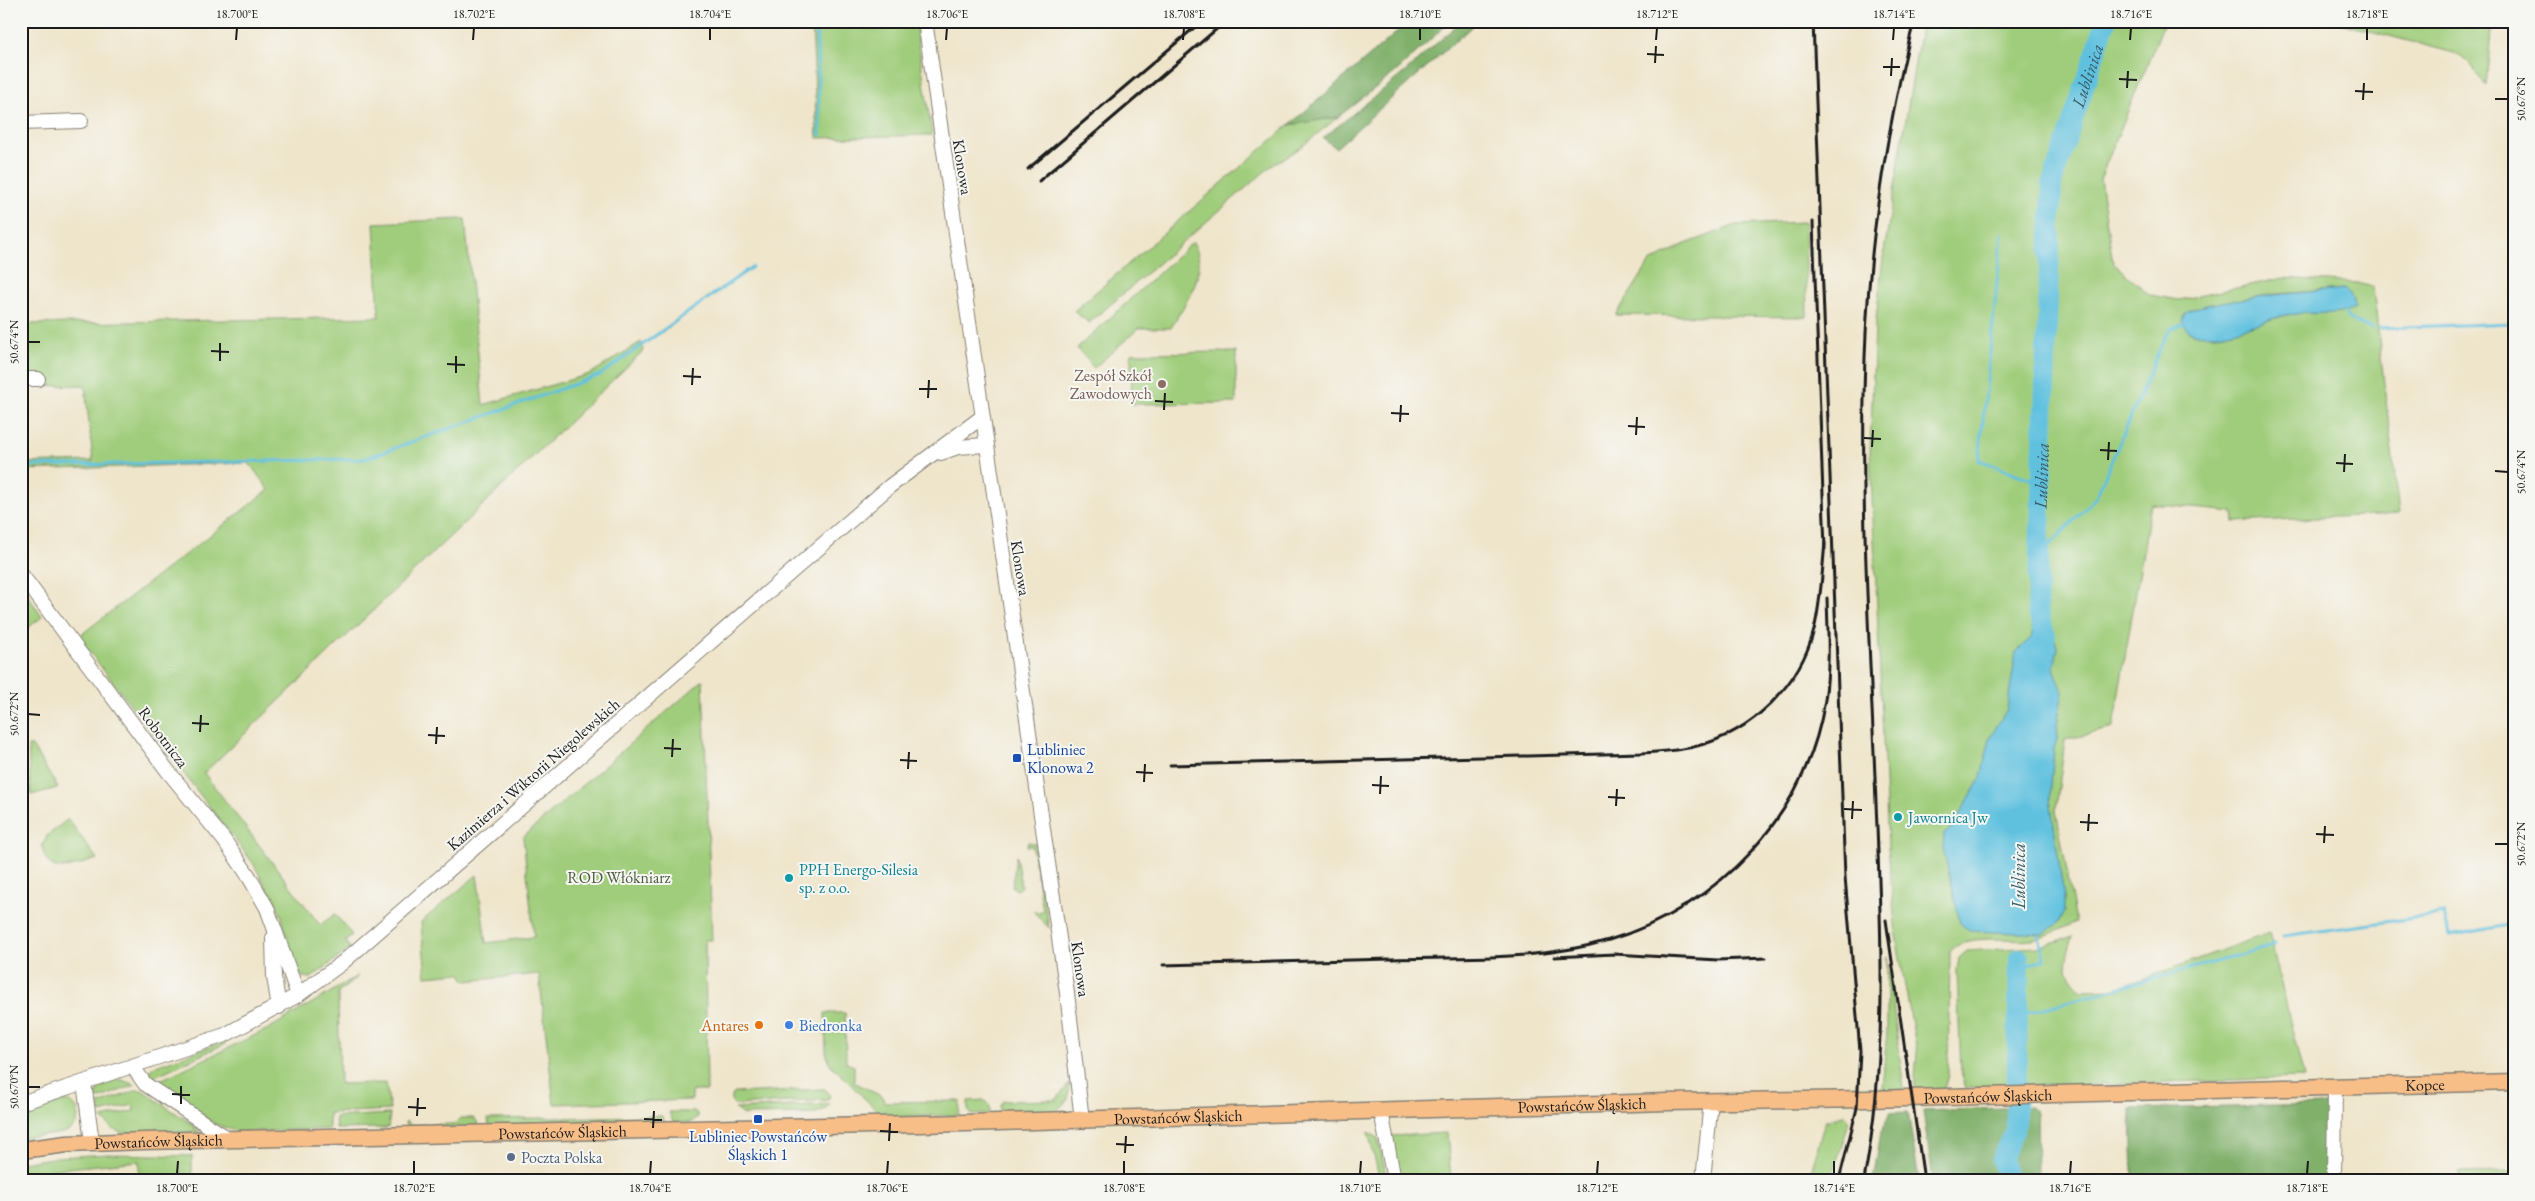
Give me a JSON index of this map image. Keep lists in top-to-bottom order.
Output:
{
  "streets": {
    "main road": ["Kopce", "Powstańców Śląskich"],
    "street": ["Klonowa", "Robotnicza", "Kazimierza i Wiktorii Niegolewskich"]
  },
  "crossings": [
    ["Klonowa", "Kazimierza i Wiktorii Niegolewskich"],
    ["Klonowa", "Powstańców Śląskich"],
    ["Robotnicza", "Kazimierza i Wiktorii Niegolewskich"],
    ["Kopce", "Powstańców Śląskich"]
  ],
  "water": ["Lublinica"],
  "parks": ["ROD Włókniarz"],
  "places": {
    "other": [
      "Zespół Szkół Zawodowych",
      "Jawornica Jw",
      "PPH Energo-Silesia sp. z o.o.",
      "Antares",
      "Biedronka",
      "Poczta Polska"
    ],
    "transit": ["Lubliniec Klonowa 2", "Lubliniec Powstańców Śląskich 1"]
  },
  "coordinates": [
    "18.700°E",
    "18.702°E",
    "18.704°E",
    "18.706°E",
    "18.708°E",
    "18.710°E",
    "18.712°E",
    "18.714°E",
    "18.716°E",
    "18.718°E",
    "50.676°N",
    "50.674°N",
    "50.672°N",
    "50.670°N"
  ]
}
